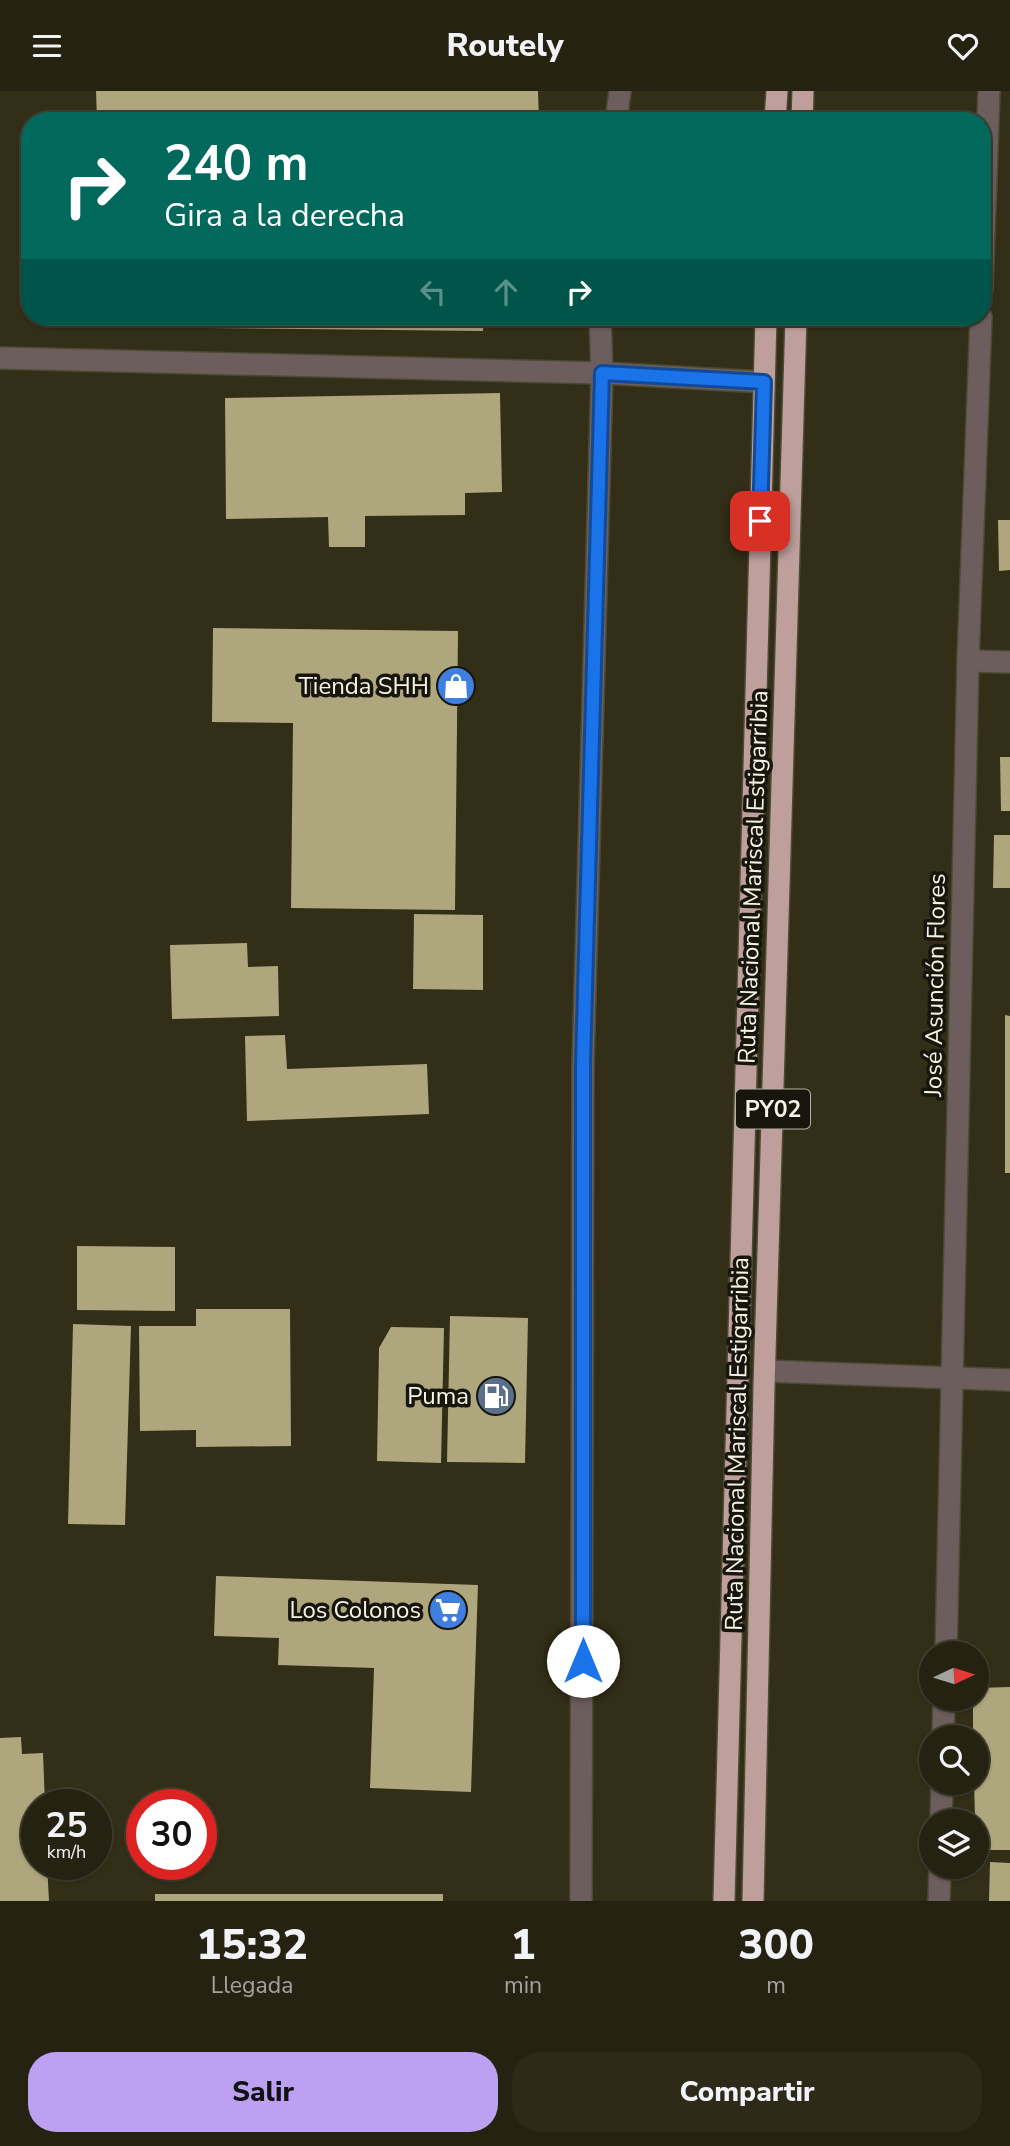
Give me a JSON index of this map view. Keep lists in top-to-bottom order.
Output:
{
  "streets": {
    "highway": ["Ruta Nacional Mariscal Estigarribia", "PY02"],
    "street": ["José Asunción Flores"]
  },
  "places": {
    "shop": ["Tienda SHH"],
    "fuel station": ["Puma"],
    "supermarket": ["Los Colonos"]
  },
  "north": "right",
  "page": {
    "header": "Routely",
    "turn": ["240 m", "Gira a la derecha"],
    "speed": "25 km/h",
    "limit": "30",
    "eta": [
      "15:32",
      "Llegada",
      "1",
      "min",
      "300",
      "m"
    ],
    "buttons": ["Salir", "Compartir"]
  }
}
